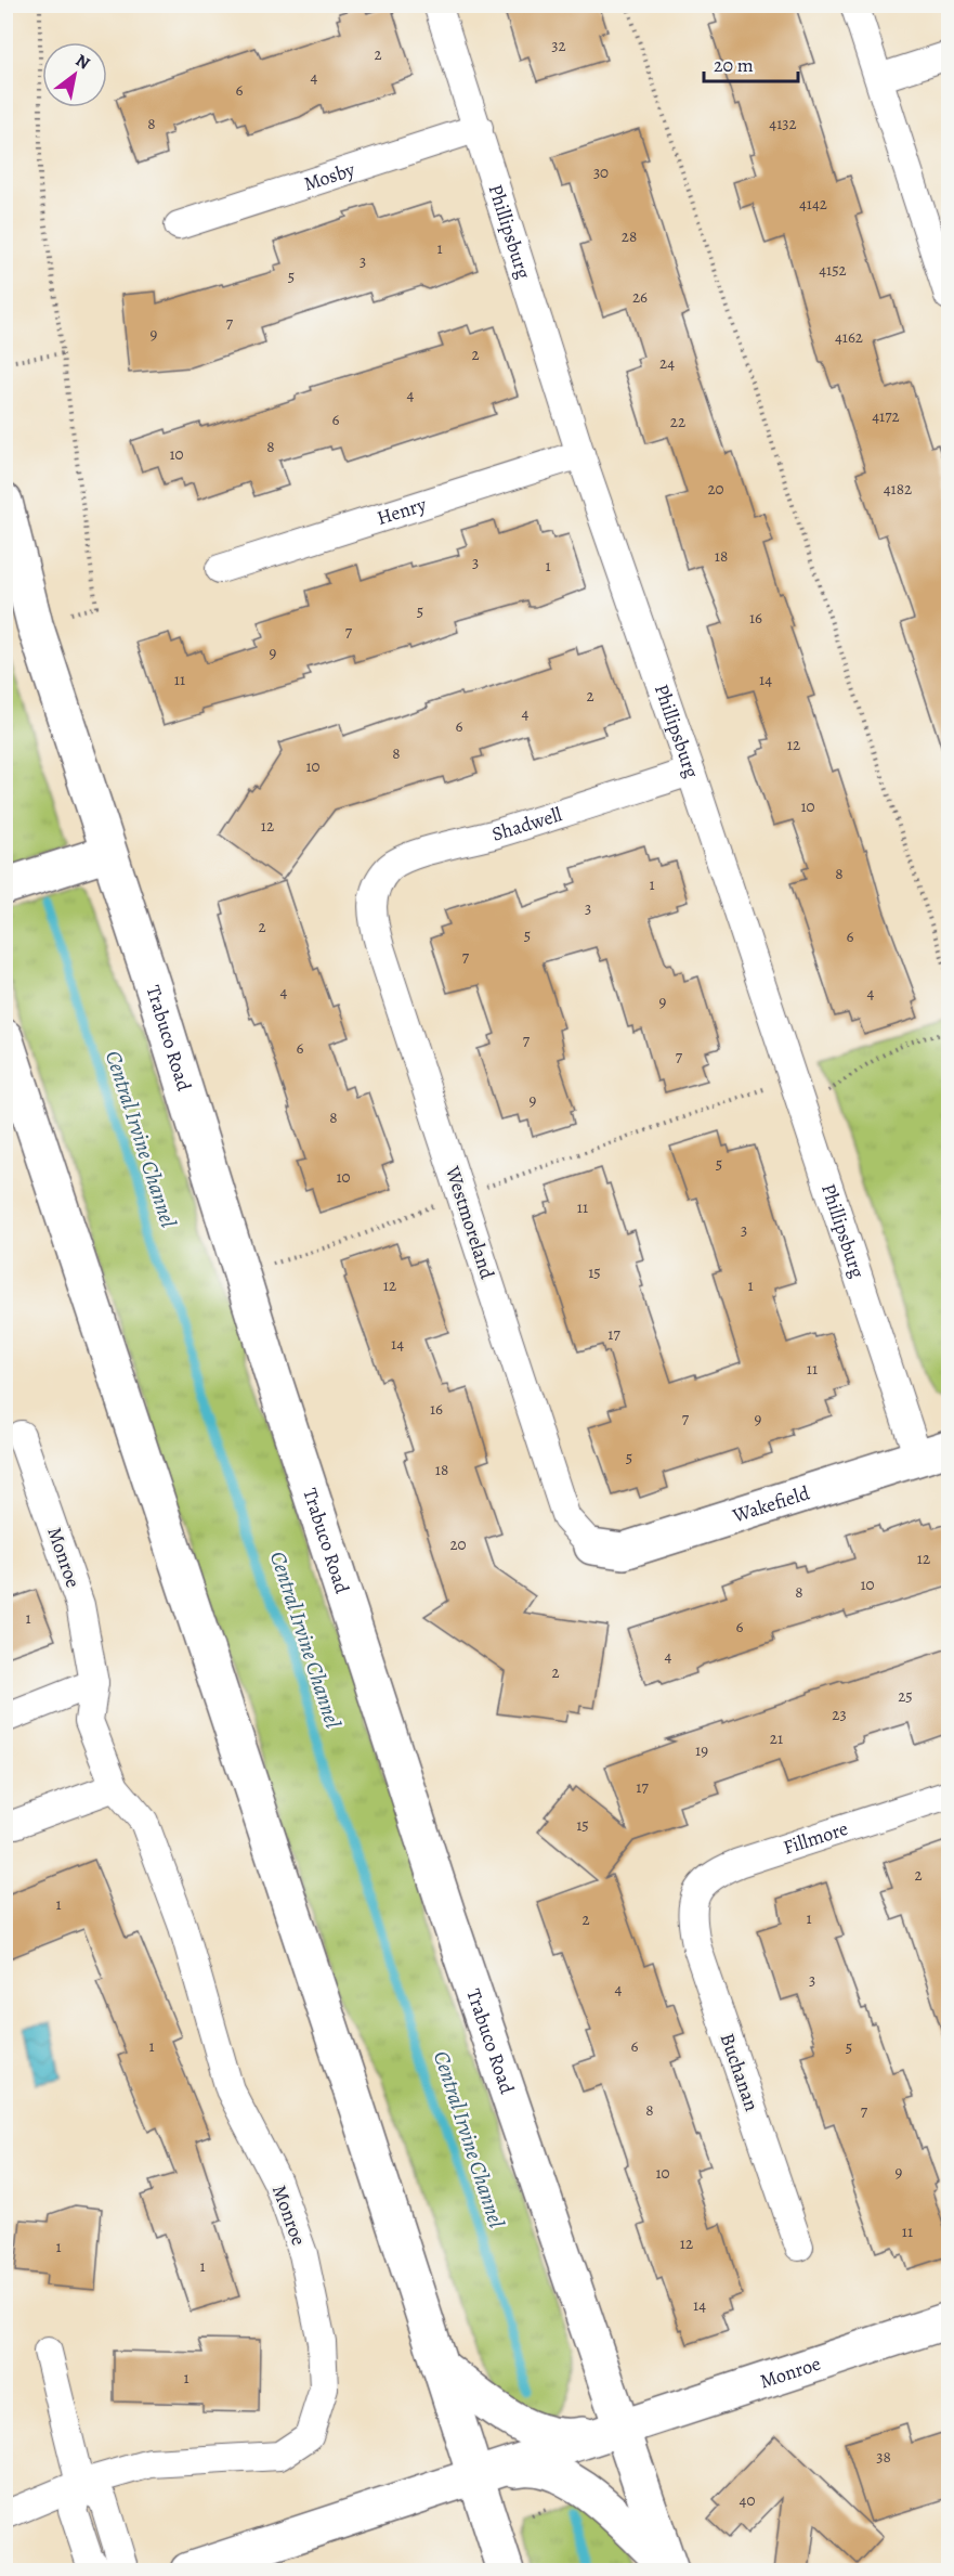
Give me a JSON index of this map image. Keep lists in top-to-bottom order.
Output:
{
  "streets": {
    "main road": ["Trabuco Road", "Wakefield", "Monroe"],
    "street": [
      "Mosby",
      "Phillipsburg",
      "Henry",
      "Shadwell",
      "Westmoreland",
      "Fillmore",
      "Buchanan"
    ]
  },
  "crossings": [
    ["Mosby", "Phillipsburg"],
    ["Phillipsburg", "Henry"],
    ["Phillipsburg", "Shadwell"],
    ["Phillipsburg", "Wakefield"],
    ["Shadwell", "Westmoreland"],
    ["Trabuco Road", "Monroe"],
    ["Westmoreland", "Wakefield"],
    ["Fillmore", "Buchanan"]
  ],
  "water": ["Central Irvine Channel"],
  "house_numbers": [
    "32",
    "2",
    "4",
    "6",
    "8",
    "4132",
    "30",
    "4142",
    "28",
    "1",
    "3",
    "4152",
    "5",
    "26",
    "7",
    "9",
    "4162",
    "2",
    "24",
    "4",
    "4172",
    "6",
    "22",
    "8",
    "10",
    "20",
    "4182",
    "18",
    "3",
    "1",
    "5",
    "16",
    "7",
    "9",
    "11",
    "14",
    "2",
    "4",
    "6",
    "12",
    "8",
    "10",
    "10",
    "12",
    "8",
    "1",
    "3",
    "2",
    "5",
    "6",
    "7",
    "4",
    "4",
    "9",
    "7",
    "6",
    "7",
    "9",
    "8",
    "5",
    "10",
    "11",
    "3",
    "15",
    "12",
    "1",
    "17",
    "14",
    "11",
    "16",
    "7",
    "9",
    "5",
    "18",
    "20",
    "12",
    "10",
    "8",
    "1",
    "6",
    "4",
    "2",
    "25",
    "23",
    "21",
    "19",
    "17",
    "15",
    "2",
    "1",
    "1",
    "2",
    "3",
    "4",
    "1",
    "6",
    "5",
    "8",
    "7",
    "9",
    "10",
    "11",
    "12",
    "1",
    "1",
    "14",
    "1",
    "38",
    "40"
  ],
  "scale_bar": "20 m",
  "north": "top right"
}
